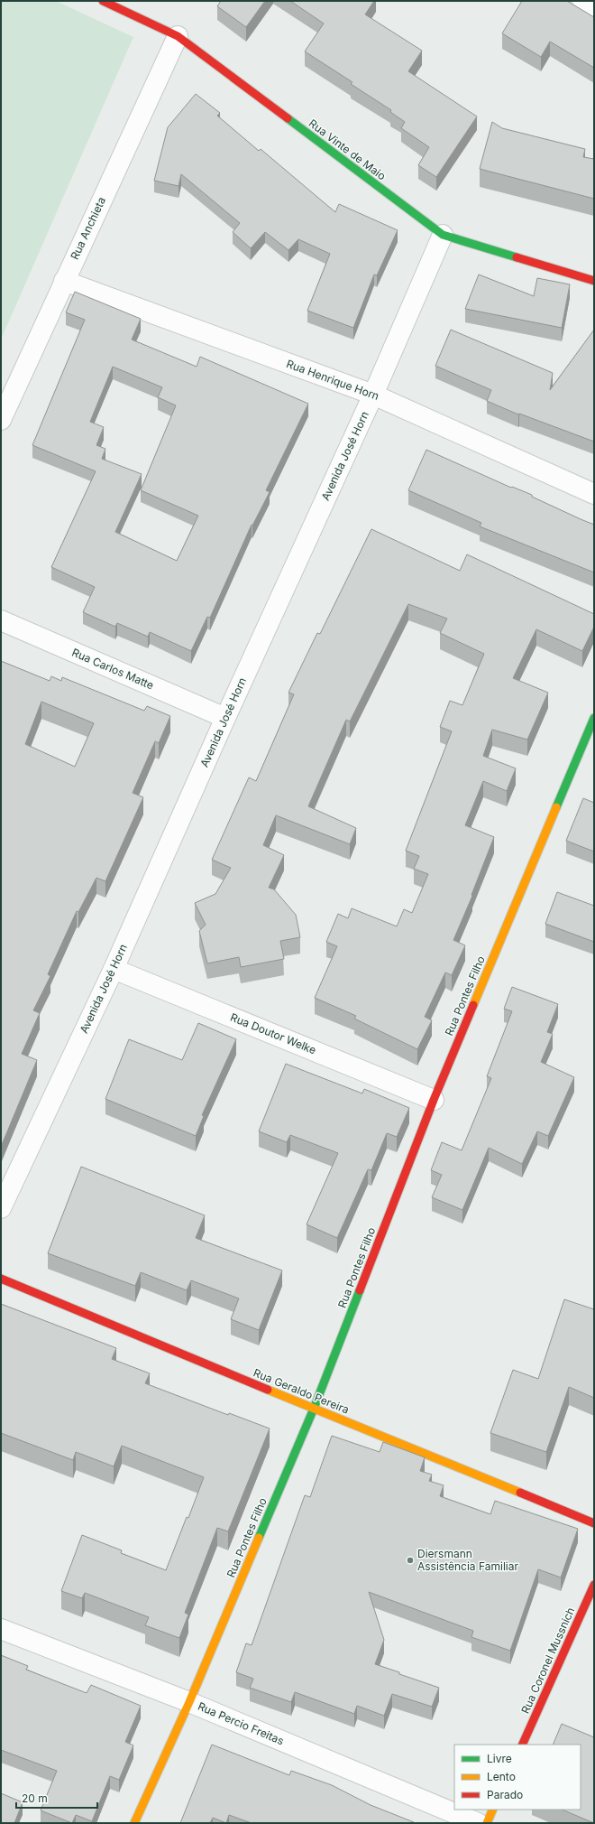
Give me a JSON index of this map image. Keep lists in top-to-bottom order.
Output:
{
  "streets": {
    "street": [
      "Rua Vinte de Maio",
      "Rua Anchieta",
      "Rua Henrique Horn",
      "Avenida José Horn",
      "Rua Carlos Matte",
      "Rua Pontes Filho",
      "Rua Doutor Welke",
      "Rua Geraldo Pereira",
      "Rua Coronel Mussnich",
      "Rua Percio Freitas"
    ]
  },
  "crossings": [
    ["Rua Vinte de Maio", "Rua Anchieta"],
    ["Rua Vinte de Maio", "Avenida José Horn"],
    ["Rua Anchieta", "Rua Henrique Horn"],
    ["Rua Henrique Horn", "Avenida José Horn"],
    ["Avenida José Horn", "Rua Carlos Matte"],
    ["Avenida José Horn", "Rua Doutor Welke"],
    ["Rua Pontes Filho", "Rua Doutor Welke"],
    ["Rua Pontes Filho", "Rua Geraldo Pereira"],
    ["Rua Pontes Filho", "Rua Percio Freitas"]
  ],
  "places": ["Diersmann Assistência Familiar"],
  "legend": ["Livre", "Lento", "Parado"],
  "scale_bar": "20 m"
}
